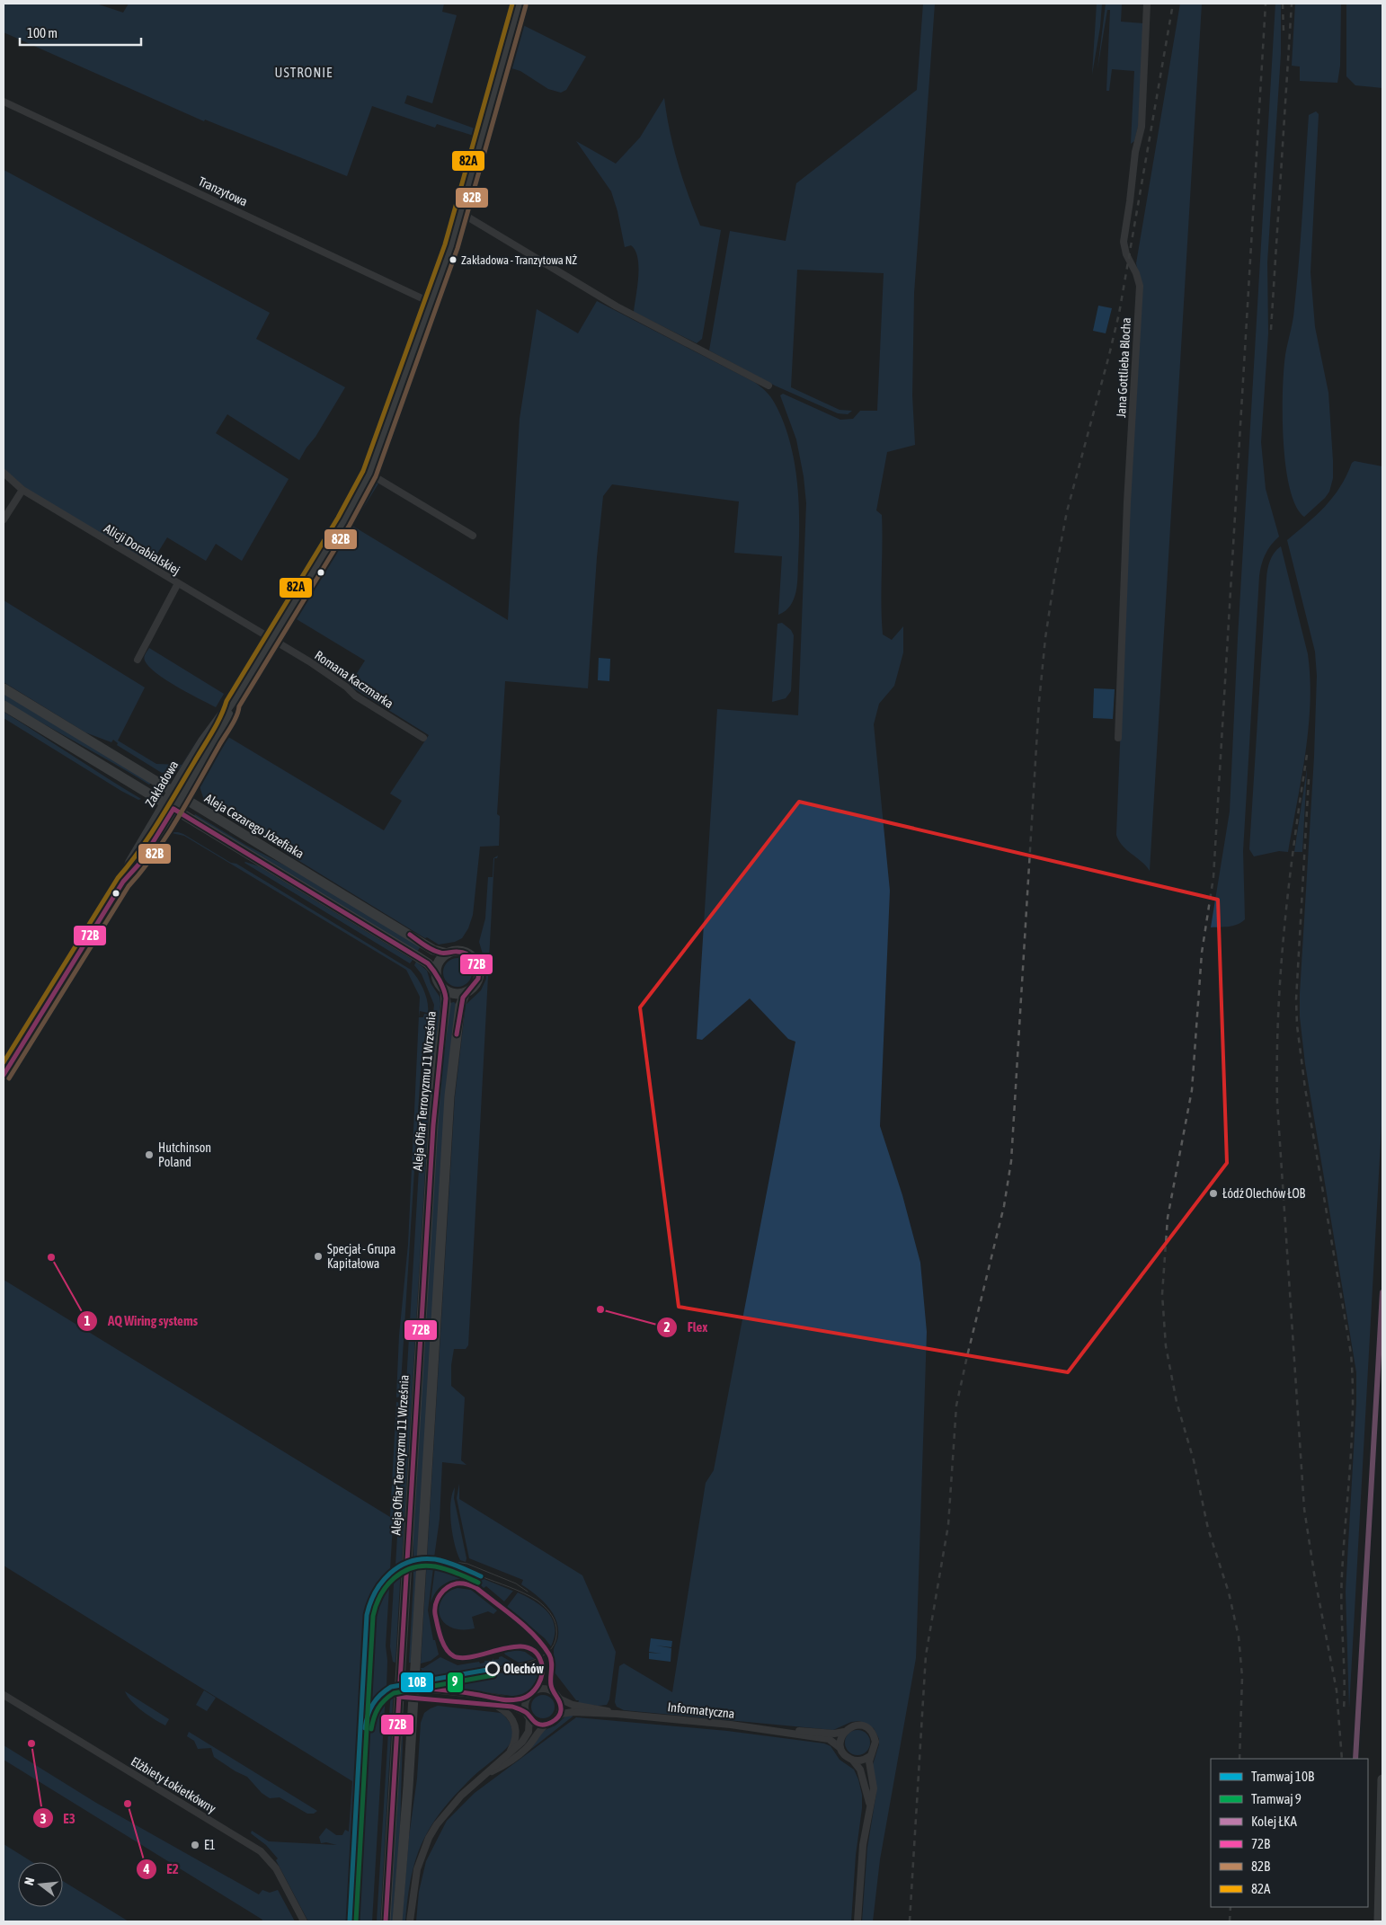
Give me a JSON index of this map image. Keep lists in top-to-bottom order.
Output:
{
  "streets": {
    "street": [
      "Tranzytowa",
      "Jana Gottlieba Blocha",
      "Alicji Dorabialskiej",
      "Romana Kaczmarka",
      "Zakładowa",
      "Aleja Cezarego Józefiaka",
      "Aleja Ofiar Terroryzmu 11 Września",
      "Informatyczna",
      "Elżbiety Łokietkówny"
    ]
  },
  "crossings": [
    ["Tranzytowa", "Zakładowa"],
    ["Alicji Dorabialskiej", "Romana Kaczmarka"],
    ["Alicji Dorabialskiej", "Zakładowa"],
    ["Romana Kaczmarka", "Zakładowa"],
    ["Zakładowa", "Aleja Cezarego Józefiaka"],
    ["Aleja Cezarego Józefiaka", "Aleja Ofiar Terroryzmu 11 Września"]
  ],
  "districts": ["USTRONIE"],
  "places": [
    "Zakładowa - Tranzytowa NŻ",
    "Hutchinson Poland",
    "Łódź Olechów ŁOB",
    "Specjał - Grupa Kapitałowa",
    "AQ Wiring systems",
    "Flex",
    "Olechów",
    "E3",
    "E2",
    "E1"
  ],
  "lines": [
    "transit line 82A",
    "transit line 82B",
    "transit line 72B",
    "rail line ŁKA",
    "tram line 10B",
    "tram line 9"
  ],
  "legend": [
    "Tramwaj 10B",
    "Tramwaj 9",
    "Kolej ŁKA",
    "72B",
    "82B",
    "82A"
  ],
  "scale_bar": "100 m",
  "north": "left"
}
